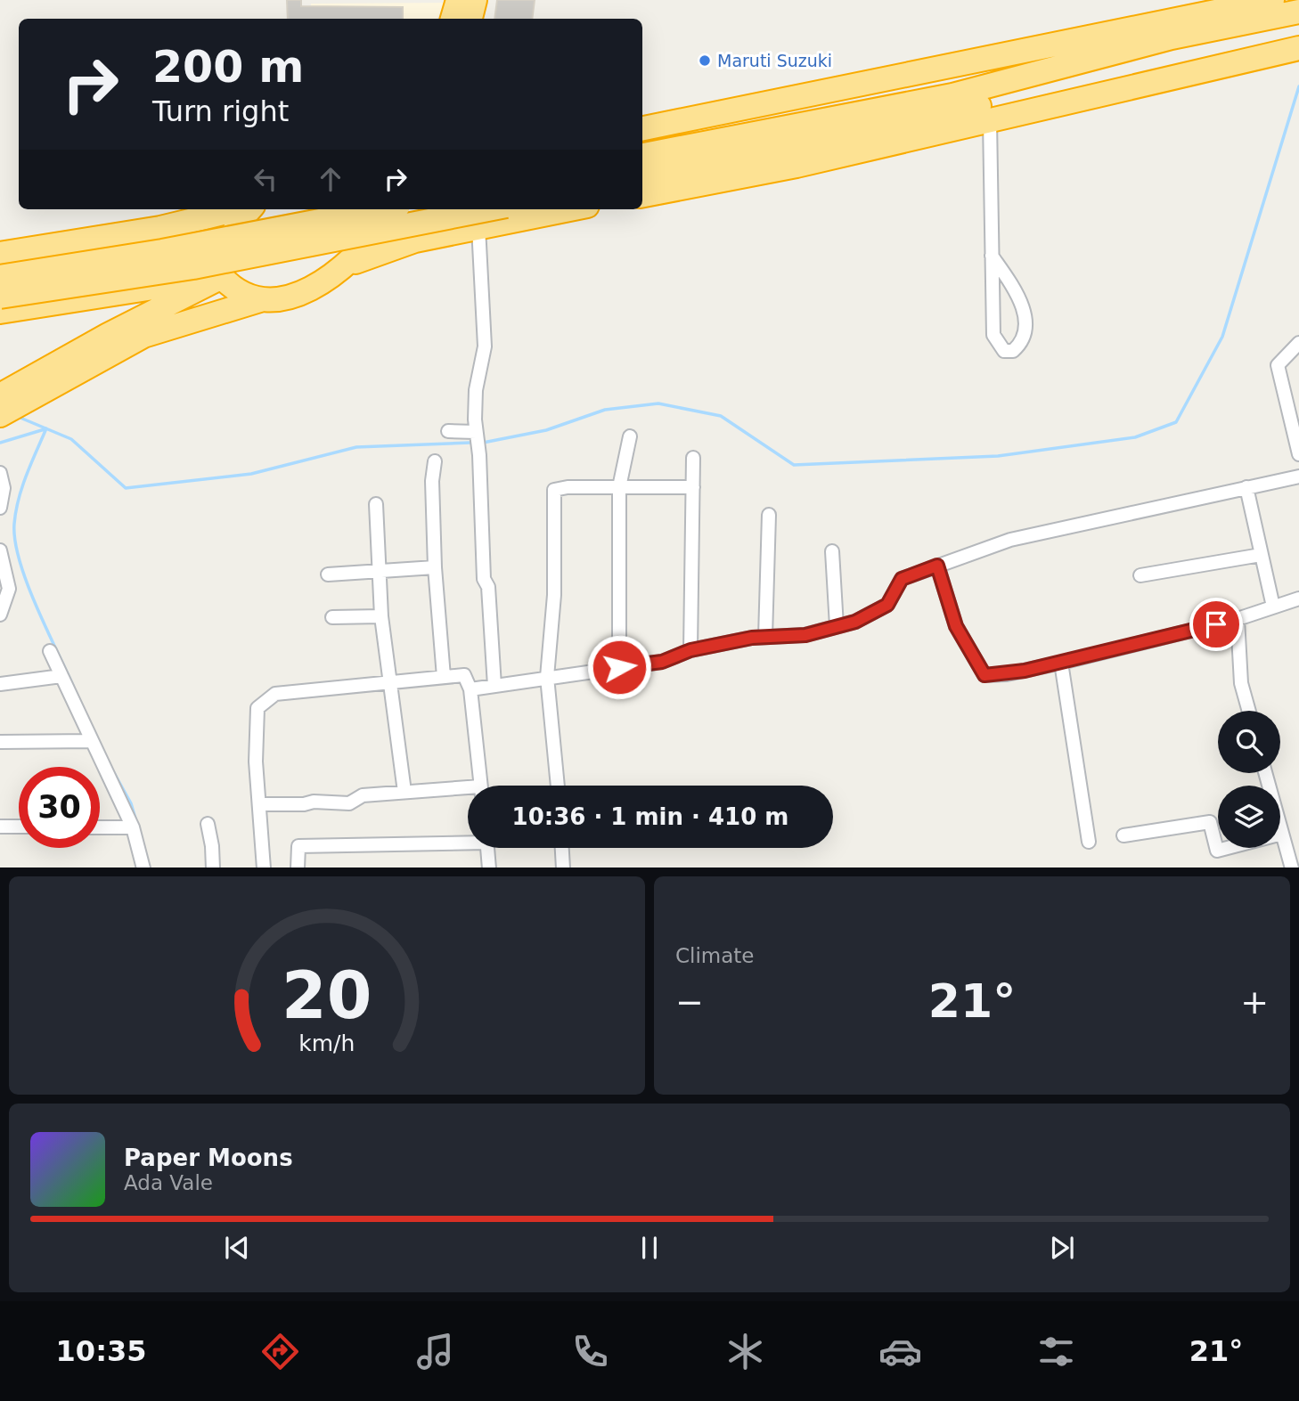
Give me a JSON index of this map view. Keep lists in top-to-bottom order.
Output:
{
  "places": ["Maruti Suzuki"],
  "page": {
    "turn": ["200 m", "Turn right"],
    "limit": "30",
    "trip": "10:36 · 1 min · 410 m",
    "tile": "Climate",
    "heat": ["−", "21°", "+"],
    "song": ["Paper Moons", "Ada Vale"],
    "tabs": ["10:35", "21°"],
    "gauge": ["20", "km/h"]
  }
}
